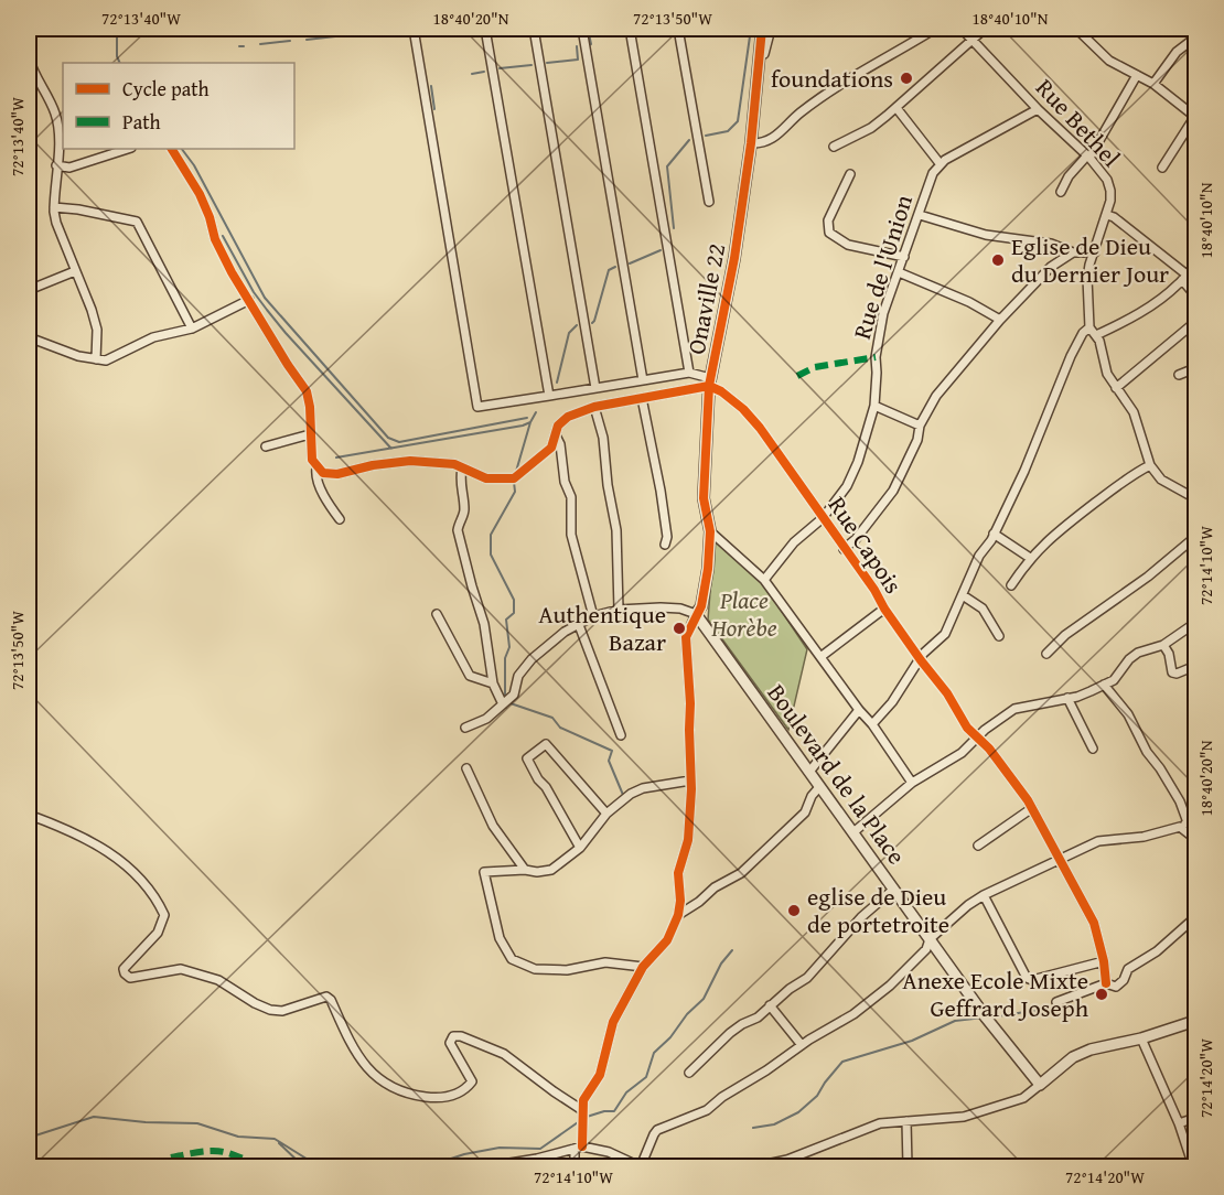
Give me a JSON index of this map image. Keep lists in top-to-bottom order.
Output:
{
  "streets": {
    "street": [
      "Rue Bethel",
      "Rue de l'Union",
      "Onaville 22",
      "Rue Capois",
      "Boulevard de la Place"
    ]
  },
  "crossings": [
    ["Rue de l'Union", "Rue Capois"],
    ["Onaville 22", "Rue Capois"],
    ["Onaville 22", "Boulevard de la Place"]
  ],
  "parks": ["Place Horèbe"],
  "places": [
    "foundations",
    "Eglise de Dieu du Dernier Jour",
    "Authentique Bazar",
    "eglise de Dieu de portetroite",
    "Anexe Ecole Mixte Geffrard Joseph"
  ],
  "legend": ["Cycle path", "Path"],
  "coordinates": [
    "72°13'40\"W",
    "18°40'20\"N",
    "72°13'50\"W",
    "18°40'10\"N",
    "72°14'10\"W",
    "72°14'20\"W"
  ]
}
